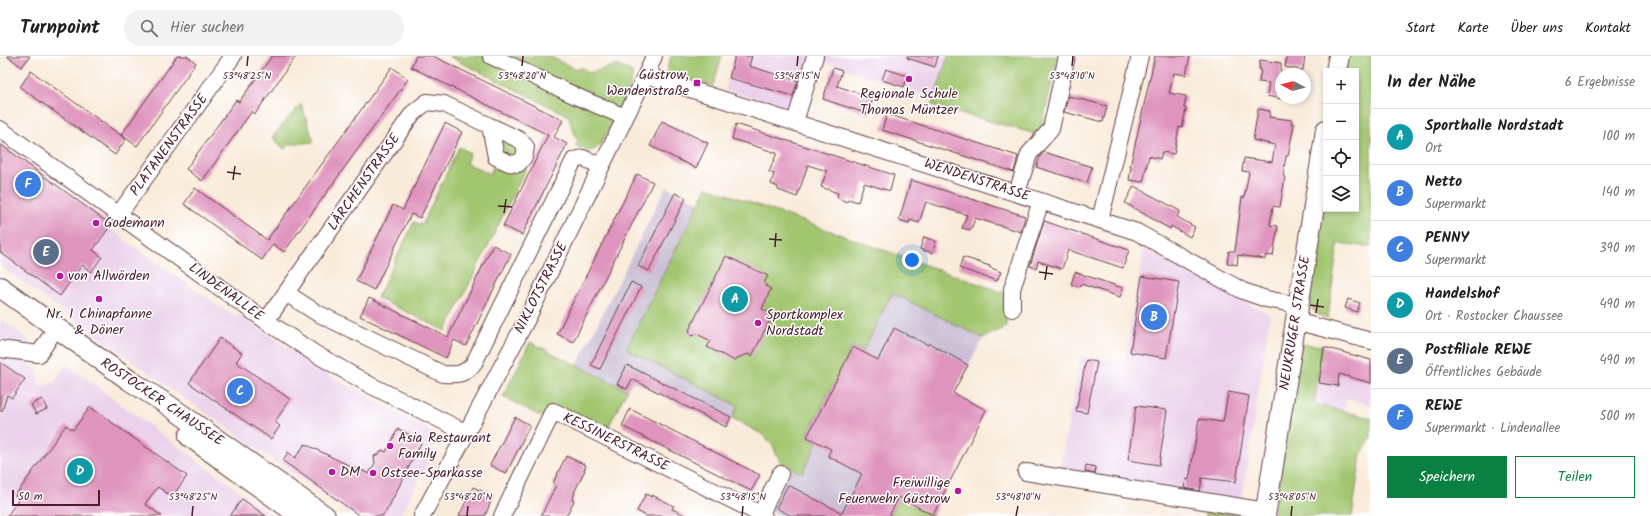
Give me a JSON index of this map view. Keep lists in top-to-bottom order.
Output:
{
  "streets": {
    "main road": ["NEUKRUGER STRASSE", "ROSTOCKER CHAUSSEE"],
    "street": [
      "PLATANENSTRASSE",
      "WENDENSTRASSE",
      "LÄRCHENSTRASSE",
      "NIKLOTSTRASSE",
      "LINDENALLEE",
      "KESSINERSTRASSE"
    ]
  },
  "crossings": [
    ["PLATANENSTRASSE", "LINDENALLEE"],
    ["WENDENSTRASSE", "NIKLOTSTRASSE"],
    ["WENDENSTRASSE", "NEUKRUGER STRASSE"],
    ["LÄRCHENSTRASSE", "LINDENALLEE"],
    ["NIKLOTSTRASSE", "LINDENALLEE"]
  ],
  "places": {
    "other": [
      "Regionale Schule Thomas Müntzer",
      "Godemann",
      "von Allwörden",
      "Nr. 1 Chinapfanne & Döner",
      "Sportkomplex Nordstadt",
      "Asia Restaurant Family",
      "DM",
      "Ostsee-Sparkasse",
      "Freiwillige Feuerwehr Güstrow"
    ],
    "transit": ["Güstrow, Wendenstraße"]
  },
  "scale_bar": "50 m",
  "north": "left",
  "page": {
    "header": "Turnpoint",
    "search": "Hier suchen",
    "nav": [
      "Start",
      "Karte",
      "Über uns",
      "Kontakt"
    ],
    "heading": ["In der Nähe", "6 Ergebnisse"],
    "map_buttons": ["+", "−"],
    "list": [
      {
        "mark": "A",
        "name": "Sporthalle Nordstadt",
        "note": "Ort",
        "value": "100 m"
      },
      {
        "mark": "B",
        "name": "Netto",
        "note": "Supermarkt",
        "value": "140 m"
      },
      {
        "mark": "C",
        "name": "PENNY",
        "note": "Supermarkt",
        "value": "390 m"
      },
      {
        "mark": "D",
        "name": "Handelshof",
        "note": "Ort · Rostocker Chaussee",
        "value": "490 m"
      },
      {
        "mark": "E",
        "name": "Postfiliale REWE",
        "note": "Öffentliches Gebäude",
        "value": "490 m"
      },
      {
        "mark": "F",
        "name": "REWE",
        "note": "Supermarkt · Lindenallee",
        "value": "500 m"
      }
    ],
    "pins": [
      "F",
      "E",
      "A",
      "B",
      "C",
      "D"
    ],
    "buttons": ["Speichern", "Teilen"],
    "scale": "50 m"
  },
  "coordinates": [
    "53°48'25\"N",
    "53°48'20\"N",
    "53°48'15\"N",
    "53°48'10\"N",
    "53°48'05\"N"
  ]
}
